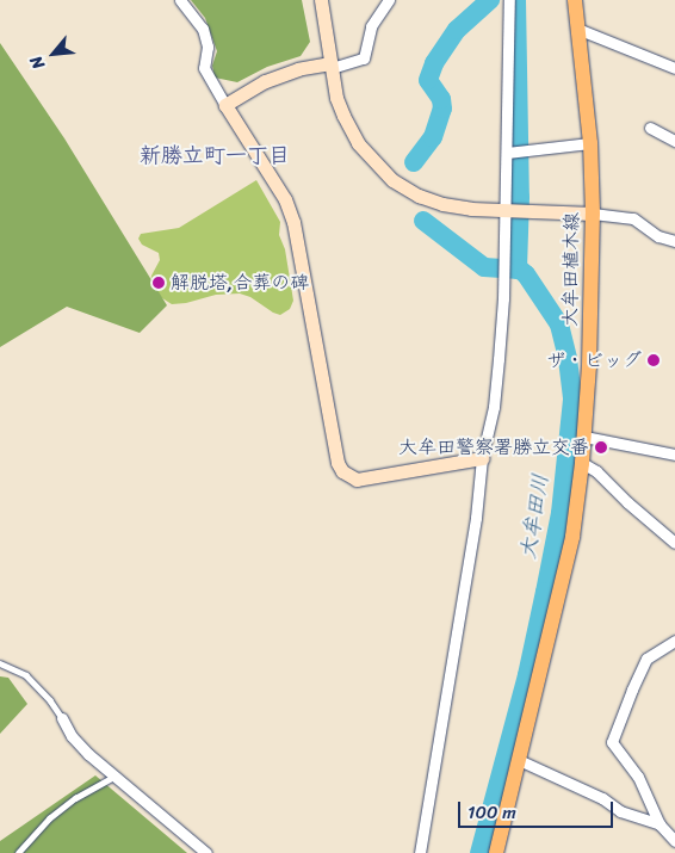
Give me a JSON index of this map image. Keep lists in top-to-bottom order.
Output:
{
  "streets": {
    "main road": ["大牟田植木線"]
  },
  "districts": ["新勝立町一丁目"],
  "water": ["大牟田川"],
  "places": ["解脱塔,合葬の碑", "ザ・ビッグ", "大牟田警察署勝立交番"],
  "scale_bar": "100 m",
  "north": "bottom left"
}
